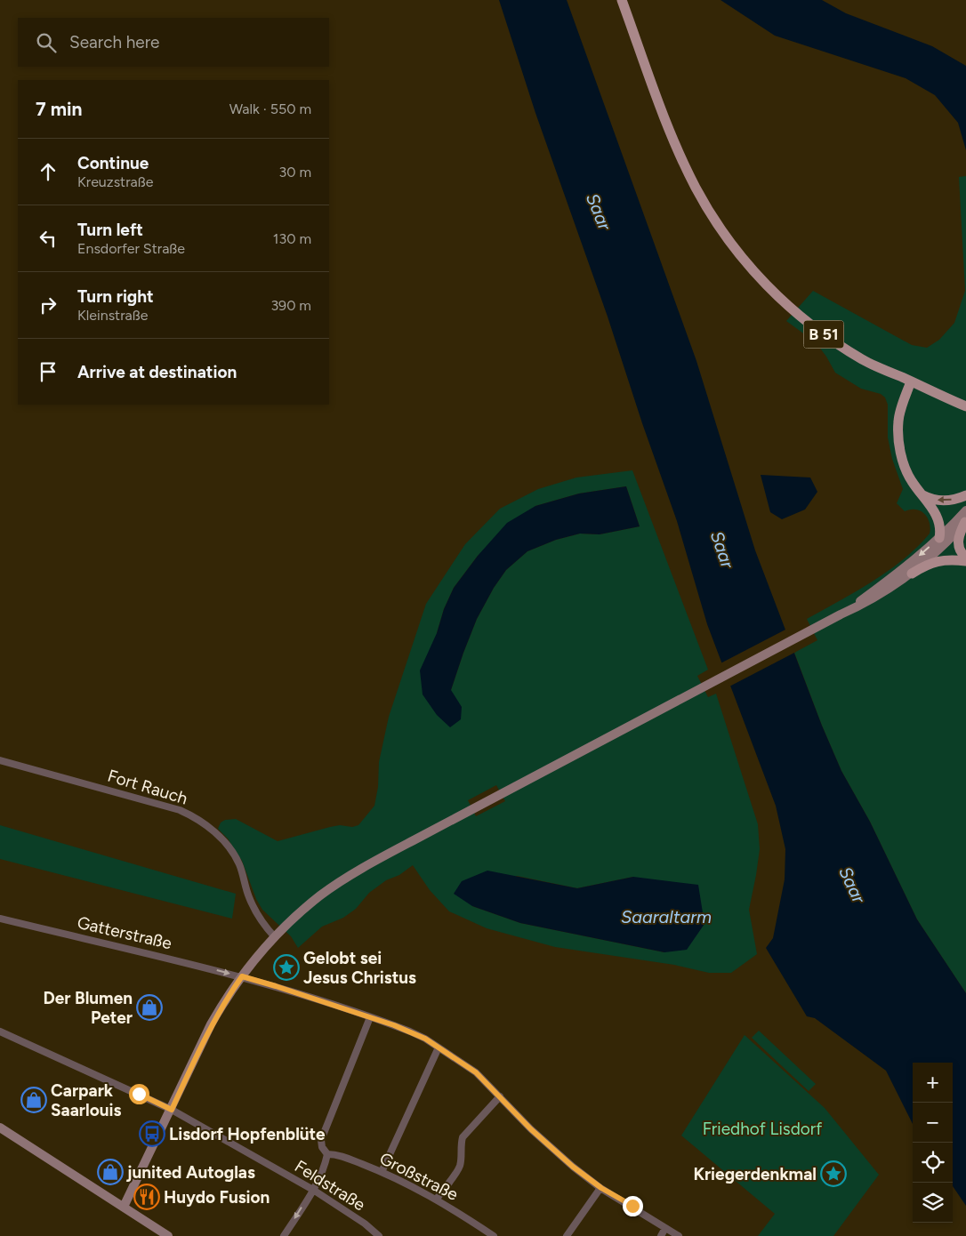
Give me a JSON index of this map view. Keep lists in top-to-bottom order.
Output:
{
  "streets": {
    "main road": ["B 51"],
    "street": [
      "Fort Rauch",
      "Gatterstraße",
      "Großstraße",
      "Feldstraße"
    ]
  },
  "water": ["Saar", "Saaraltarm"],
  "parks": ["Friedhof Lisdorf"],
  "places": {
    "place": ["Gelobt sei Jesus Christus", "Kriegerdenkmal"],
    "shop": ["Der Blumen Peter", "Carpark Saarlouis", "junited Autoglas"],
    "bus stop": ["Lisdorf Hopfenblüte"],
    "restaurant": ["Huydo Fusion"]
  },
  "page": {
    "search": "Search here",
    "heading": ["7 min", "Walk · 550 m"],
    "list": [
      ["Continue", "Kreuzstraße", "30 m"],
      ["Turn left", "Ensdorfer Straße", "130 m"],
      ["Turn right", "Kleinstraße", "390 m"],
      "Arrive at destination"
    ],
    "map_buttons": ["+", "−"]
  }
}
